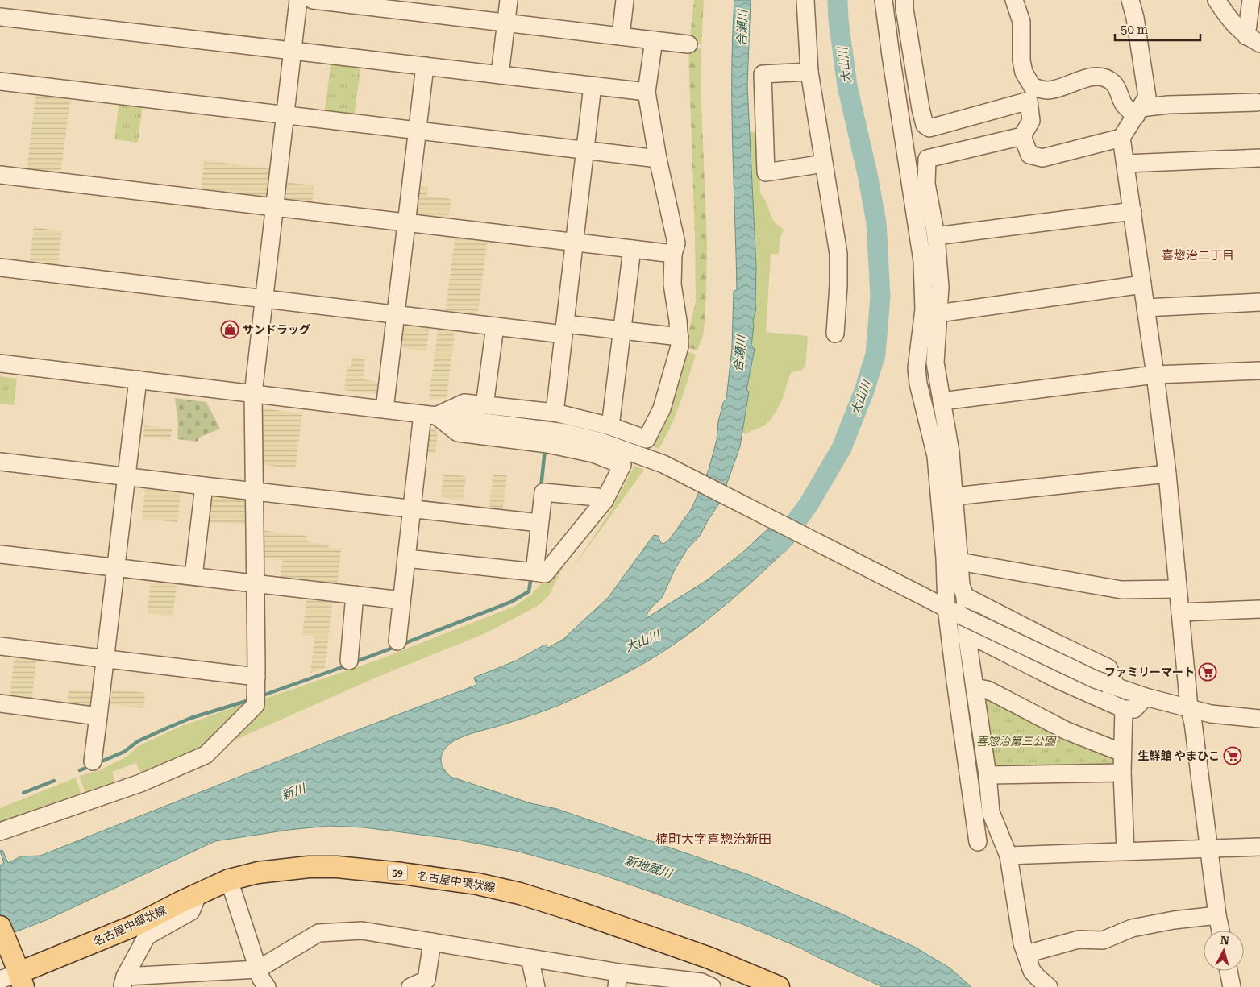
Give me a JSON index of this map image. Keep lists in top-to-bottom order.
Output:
{
  "streets": {
    "main road": ["59", "名古屋中環状線"]
  },
  "districts": ["喜惣治二丁目", "楠町大字喜惣治新田"],
  "water": [
    "合瀬川",
    "大山川",
    "新川",
    "新地蔵川"
  ],
  "parks": ["喜惣治第三公園"],
  "places": {
    "shop": ["サンドラッグ"],
    "supermarket": ["ファミリーマート", "生鮮館 やまひこ"]
  },
  "scale_bar": "50 m",
  "north": "top"
}
